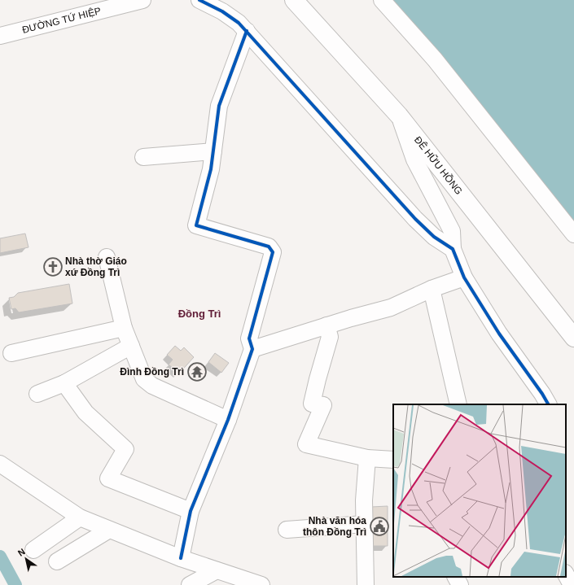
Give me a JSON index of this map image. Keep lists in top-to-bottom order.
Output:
{
  "streets": {
    "main road": ["ĐÊ HỮU HỒNG"],
    "street": ["ĐƯỜNG TỨ HIỆP"]
  },
  "districts": ["Đồng Trì"],
  "places": {
    "church": ["Nhà thờ Giáo xứ Đồng Trì"],
    "temple": ["Đình Đồng Trì"],
    "public building": ["Nhà văn hóa thôn Đồng Trì"]
  },
  "north": "top left"
}
